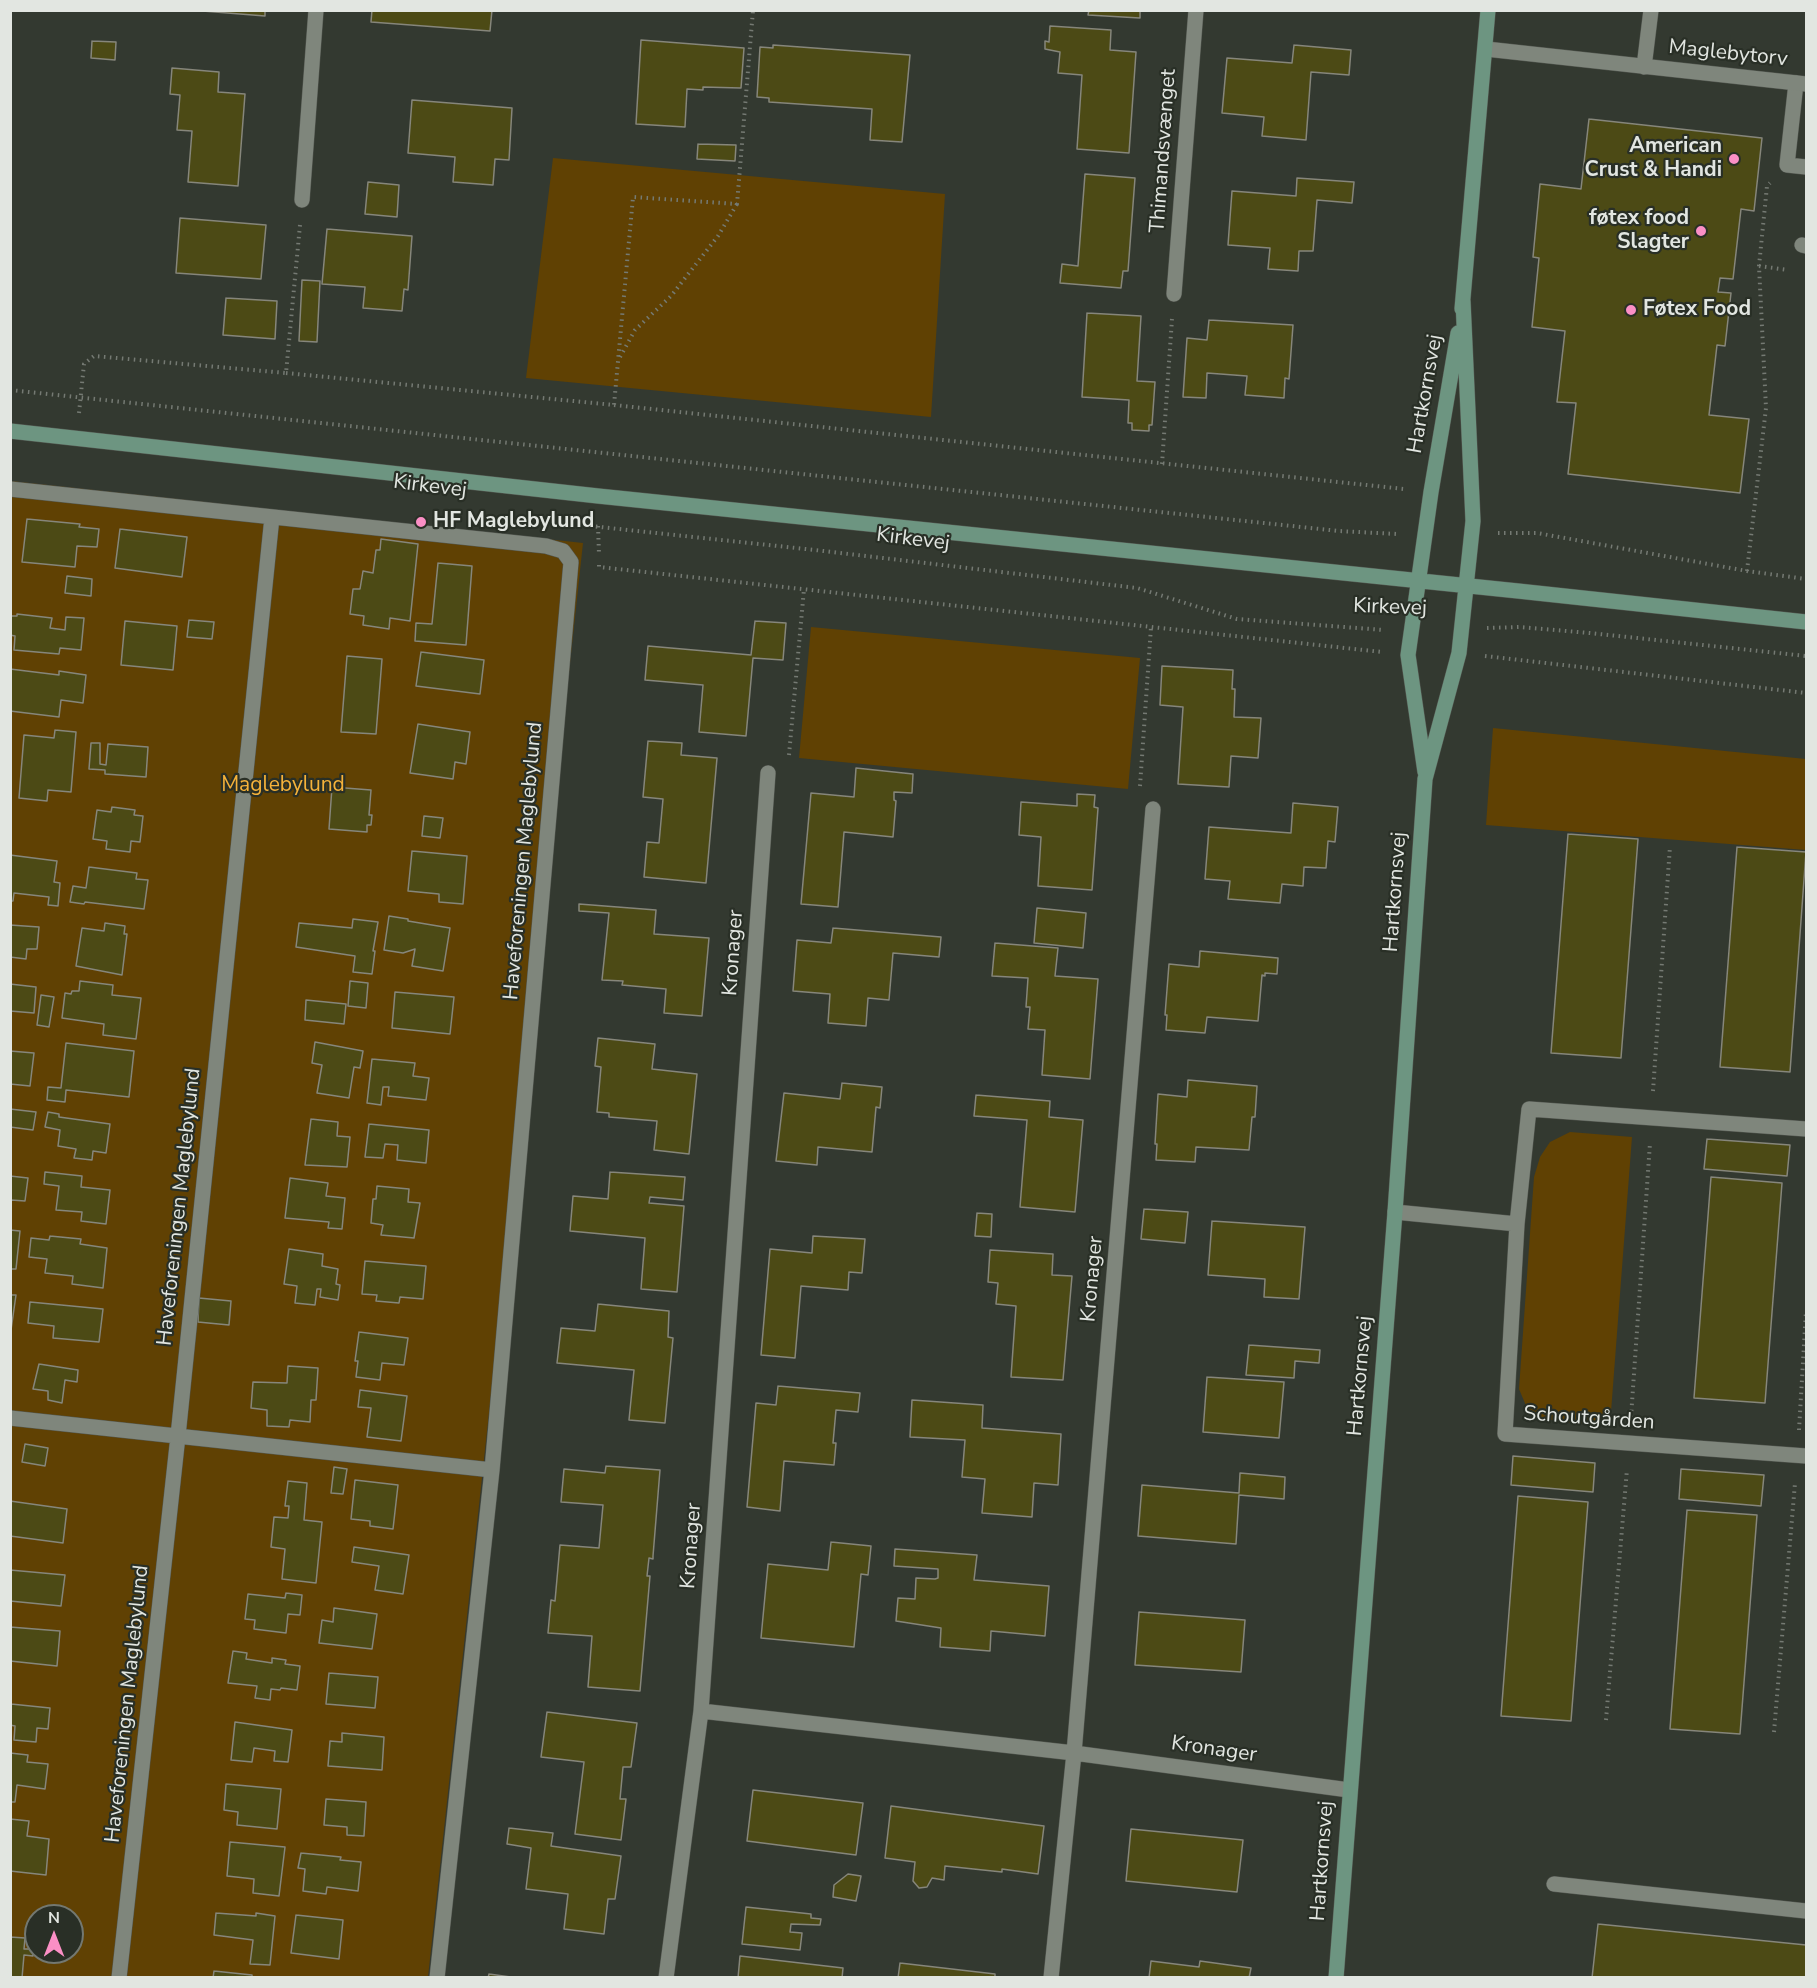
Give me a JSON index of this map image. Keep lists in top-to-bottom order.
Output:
{
  "streets": {
    "street": [
      "Maglebytorv",
      "Thimandsvænget",
      "Hartkornsvej",
      "Kirkevej",
      "Haveforeningen Maglebylund",
      "Kronager",
      "Schoutgården"
    ]
  },
  "crossings": [
    ["Maglebytorv", "Hartkornsvej"],
    ["Hartkornsvej", "Kirkevej"],
    ["Hartkornsvej", "Kronager"]
  ],
  "parks": ["Maglebylund"],
  "places": [
    "American Crust & Handi",
    "føtex food Slagter",
    "Føtex Food",
    "HF Maglebylund"
  ],
  "north": "top"
}
